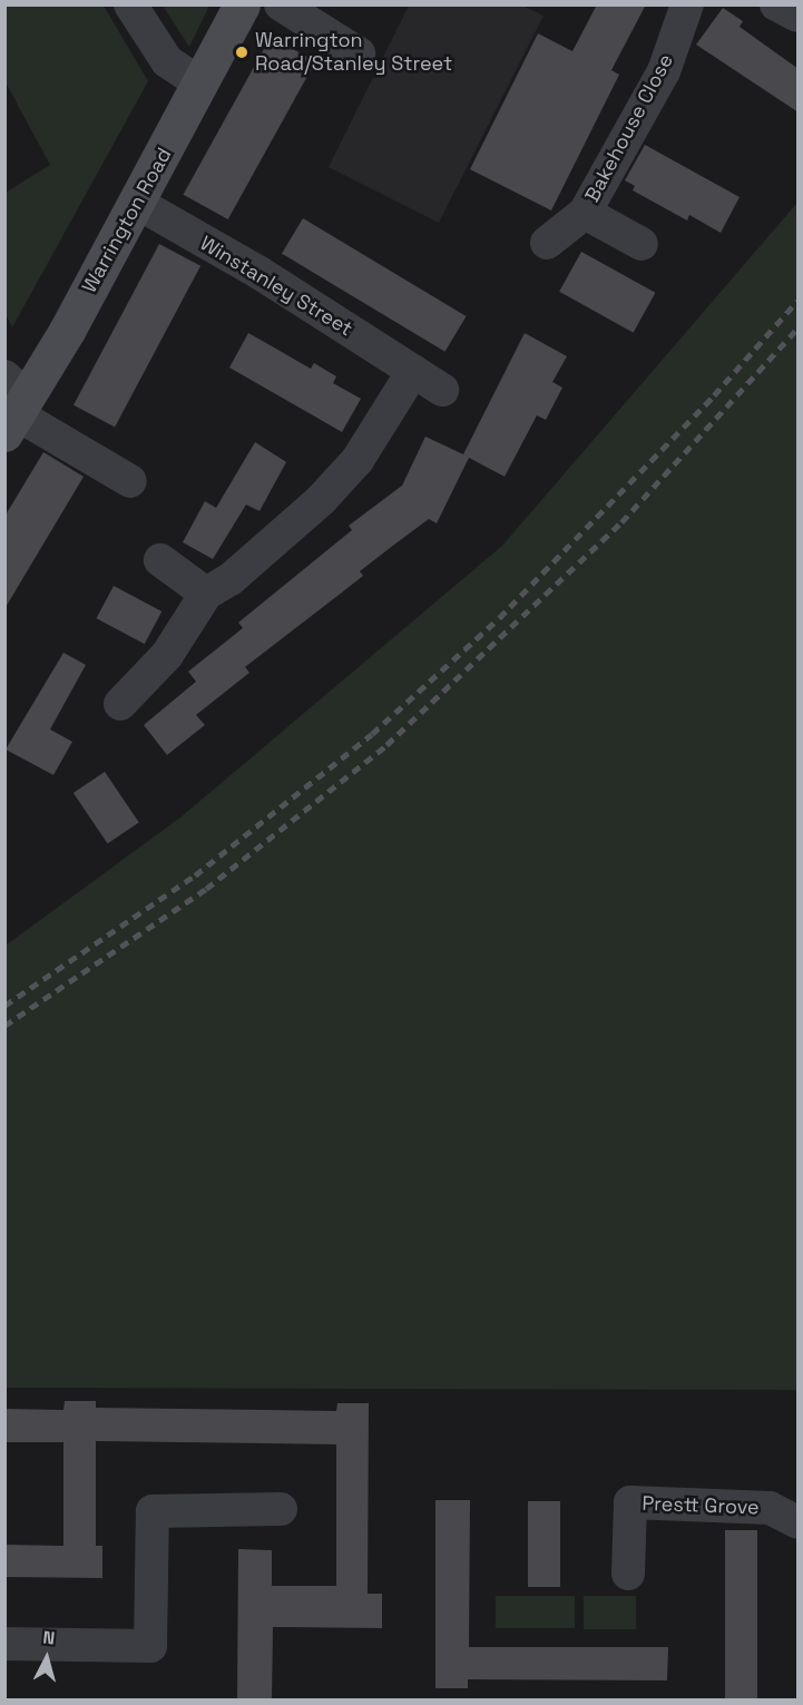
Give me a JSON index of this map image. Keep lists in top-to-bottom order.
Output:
{
  "streets": {
    "main road": ["Warrington Road"],
    "street": ["Bakehouse Close", "Winstanley Street", "Prestt Grove"]
  },
  "crossings": [
    ["Warrington Road", "Winstanley Street"]
  ],
  "places": ["Warrington Road/Stanley Street"],
  "north": "top"
}
